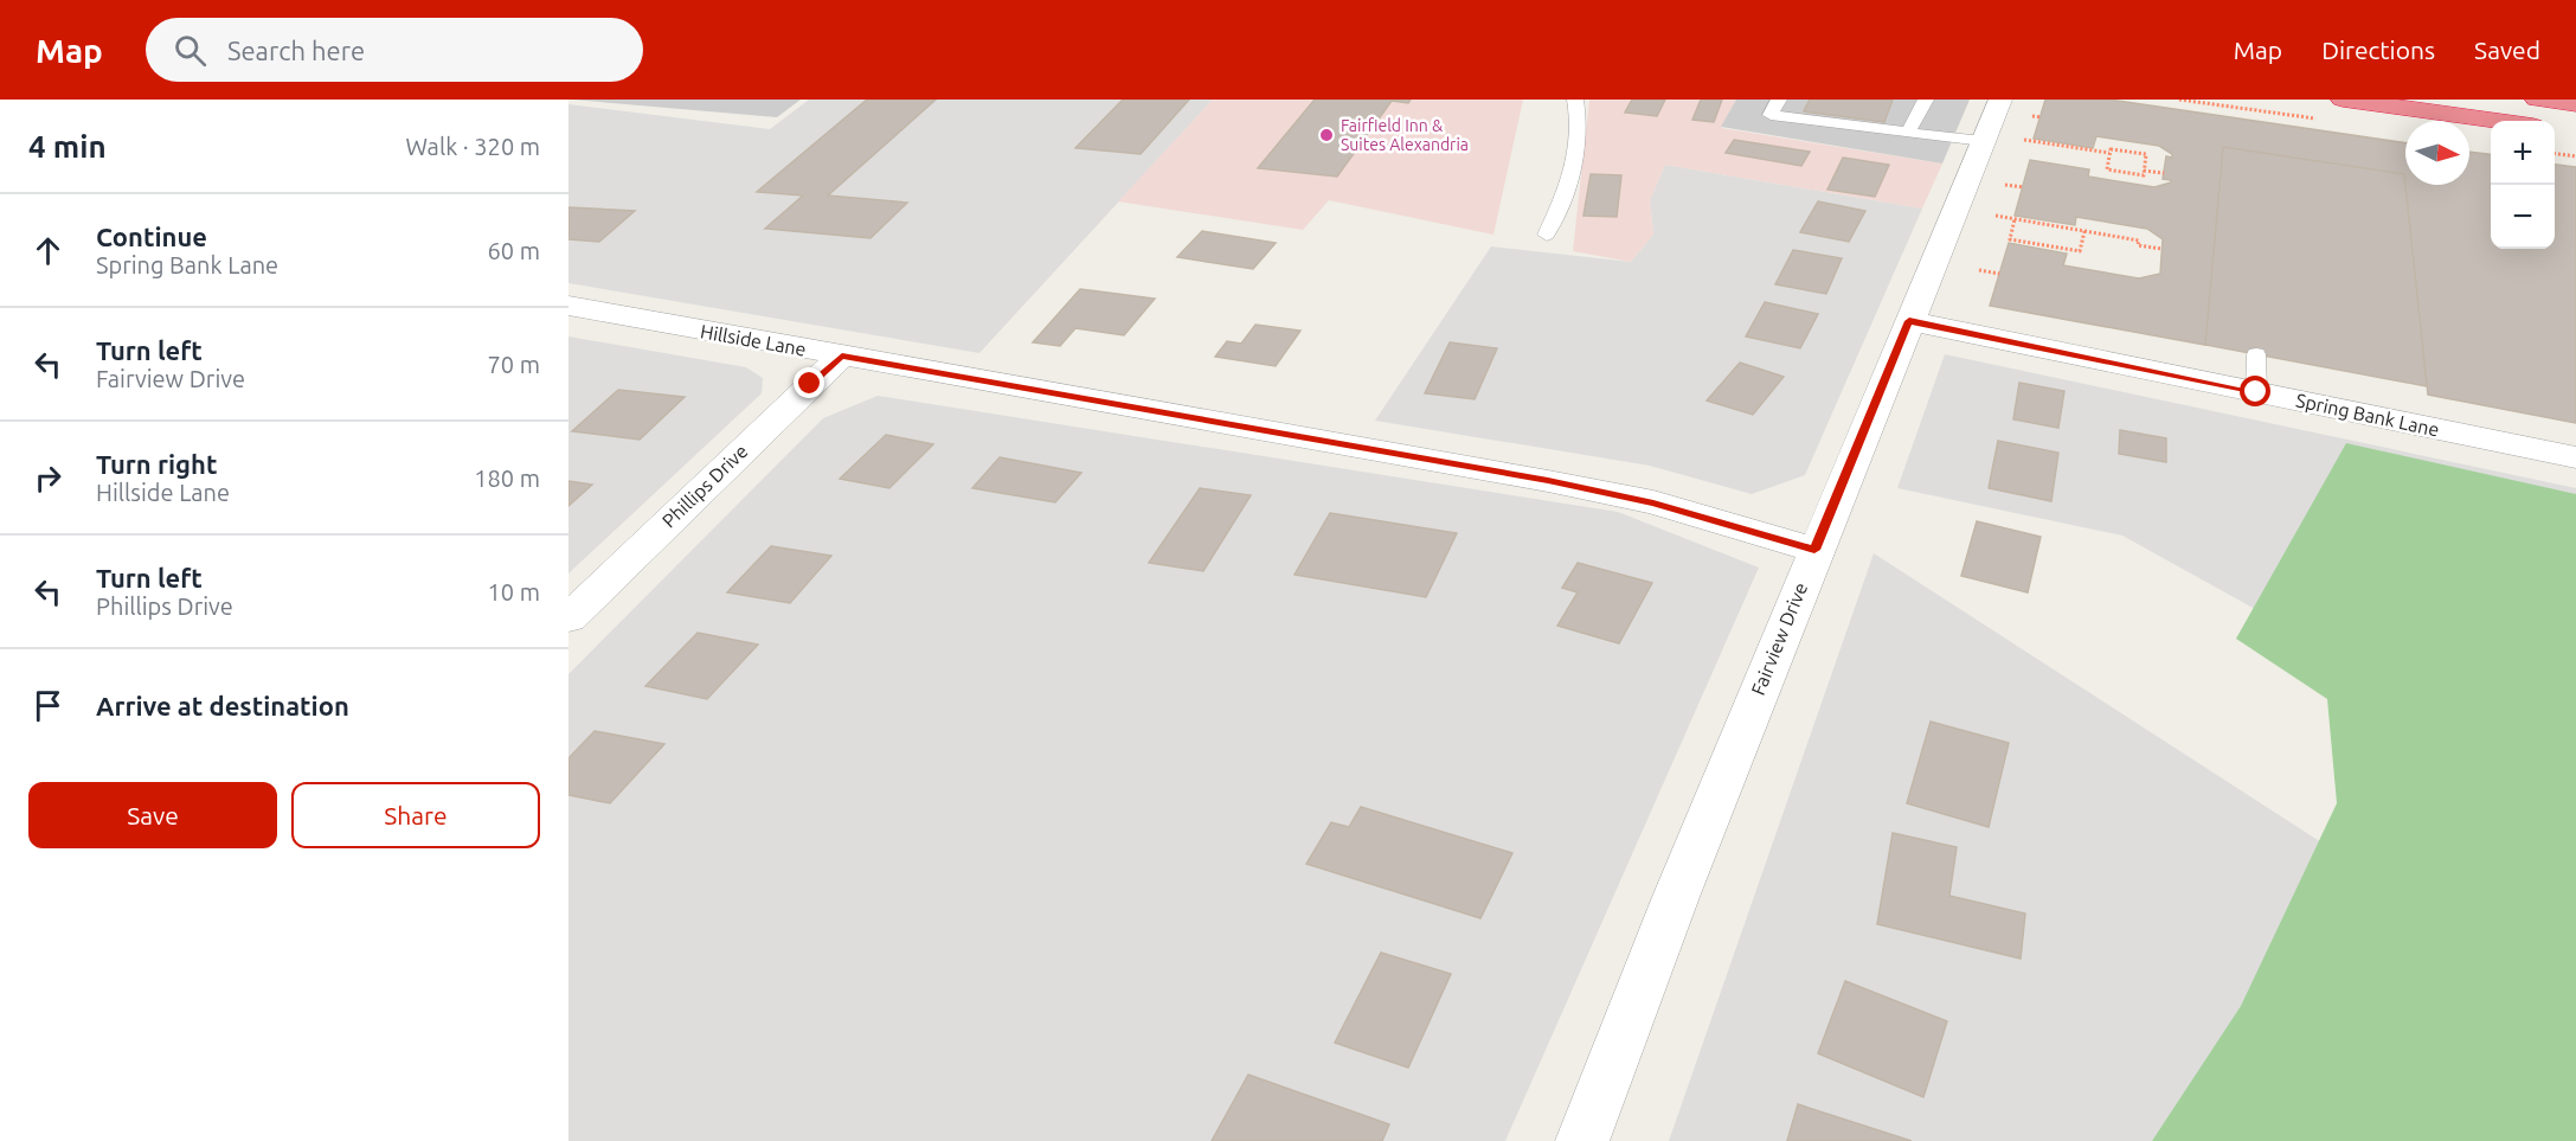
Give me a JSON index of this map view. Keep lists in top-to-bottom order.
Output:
{
  "streets": {
    "street": [
      "Hillside Lane",
      "Spring Bank Lane",
      "Phillips Drive",
      "Fairview Drive"
    ]
  },
  "crossings": [
    ["Hillside Lane", "Phillips Drive"],
    ["Hillside Lane", "Fairview Drive"],
    ["Spring Bank Lane", "Fairview Drive"]
  ],
  "places": ["Fairfield Inn & Suites Alexandria"],
  "north": "right",
  "page": {
    "header": "Map",
    "search": "Search here",
    "nav": ["Map", "Directions", "Saved"],
    "heading": ["4 min", "Walk · 320 m"],
    "map_buttons": ["+", "−"],
    "list": [
      ["Continue", "Spring Bank Lane", "60 m"],
      ["Turn left", "Fairview Drive", "70 m"],
      ["Turn right", "Hillside Lane", "180 m"],
      ["Turn left", "Phillips Drive", "10 m"],
      "Arrive at destination"
    ],
    "buttons": ["Save", "Share"]
  }
}
